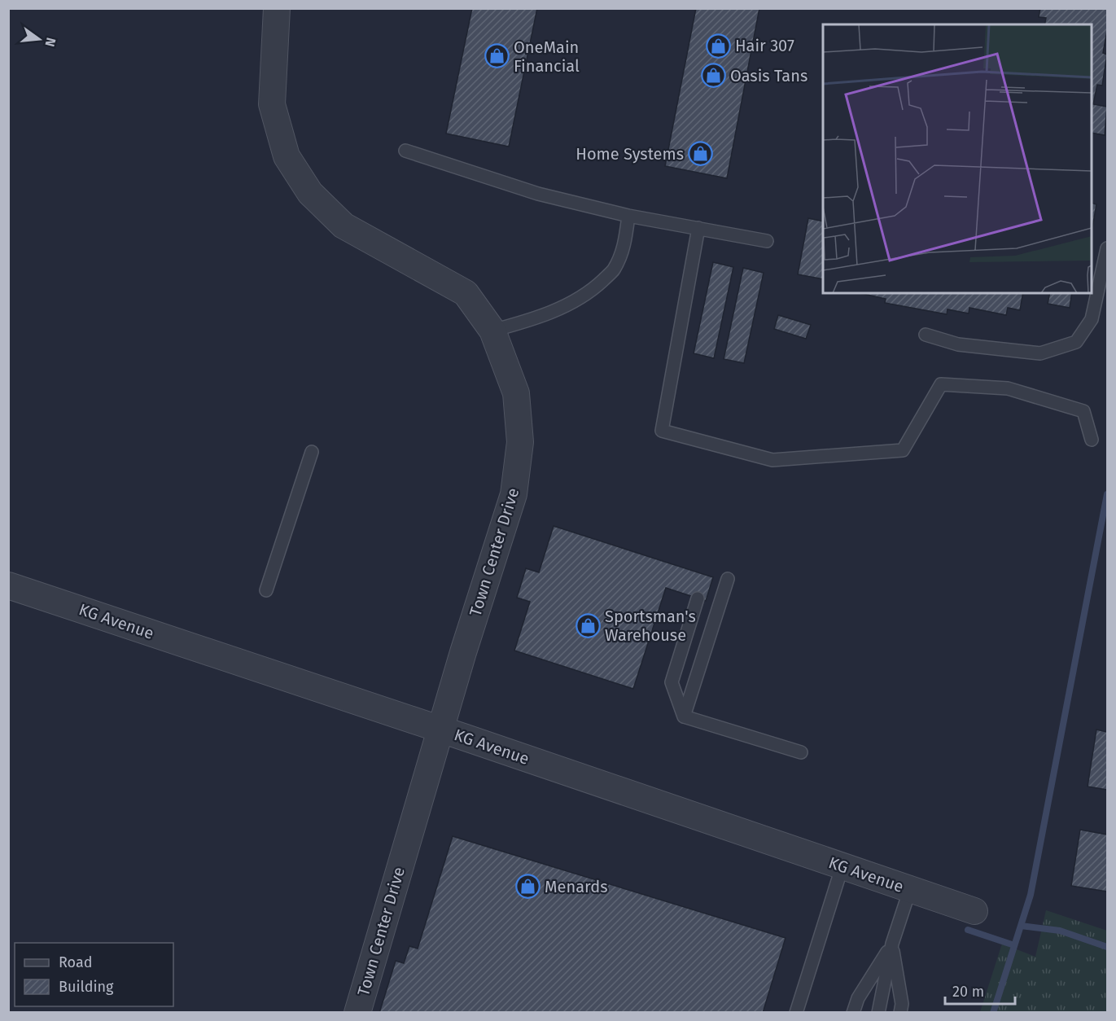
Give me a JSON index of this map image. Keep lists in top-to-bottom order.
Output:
{
  "streets": {
    "street": ["Town Center Drive", "KG Avenue"]
  },
  "crossings": [
    ["Town Center Drive", "KG Avenue"]
  ],
  "places": {
    "shop": [
      "Hair 307",
      "OneMain Financial",
      "Oasis Tans",
      "Home Systems",
      "Sportsman's Warehouse",
      "Menards"
    ]
  },
  "legend": ["Road", "Building"],
  "scale_bar": "20 m",
  "north": "right"
}
